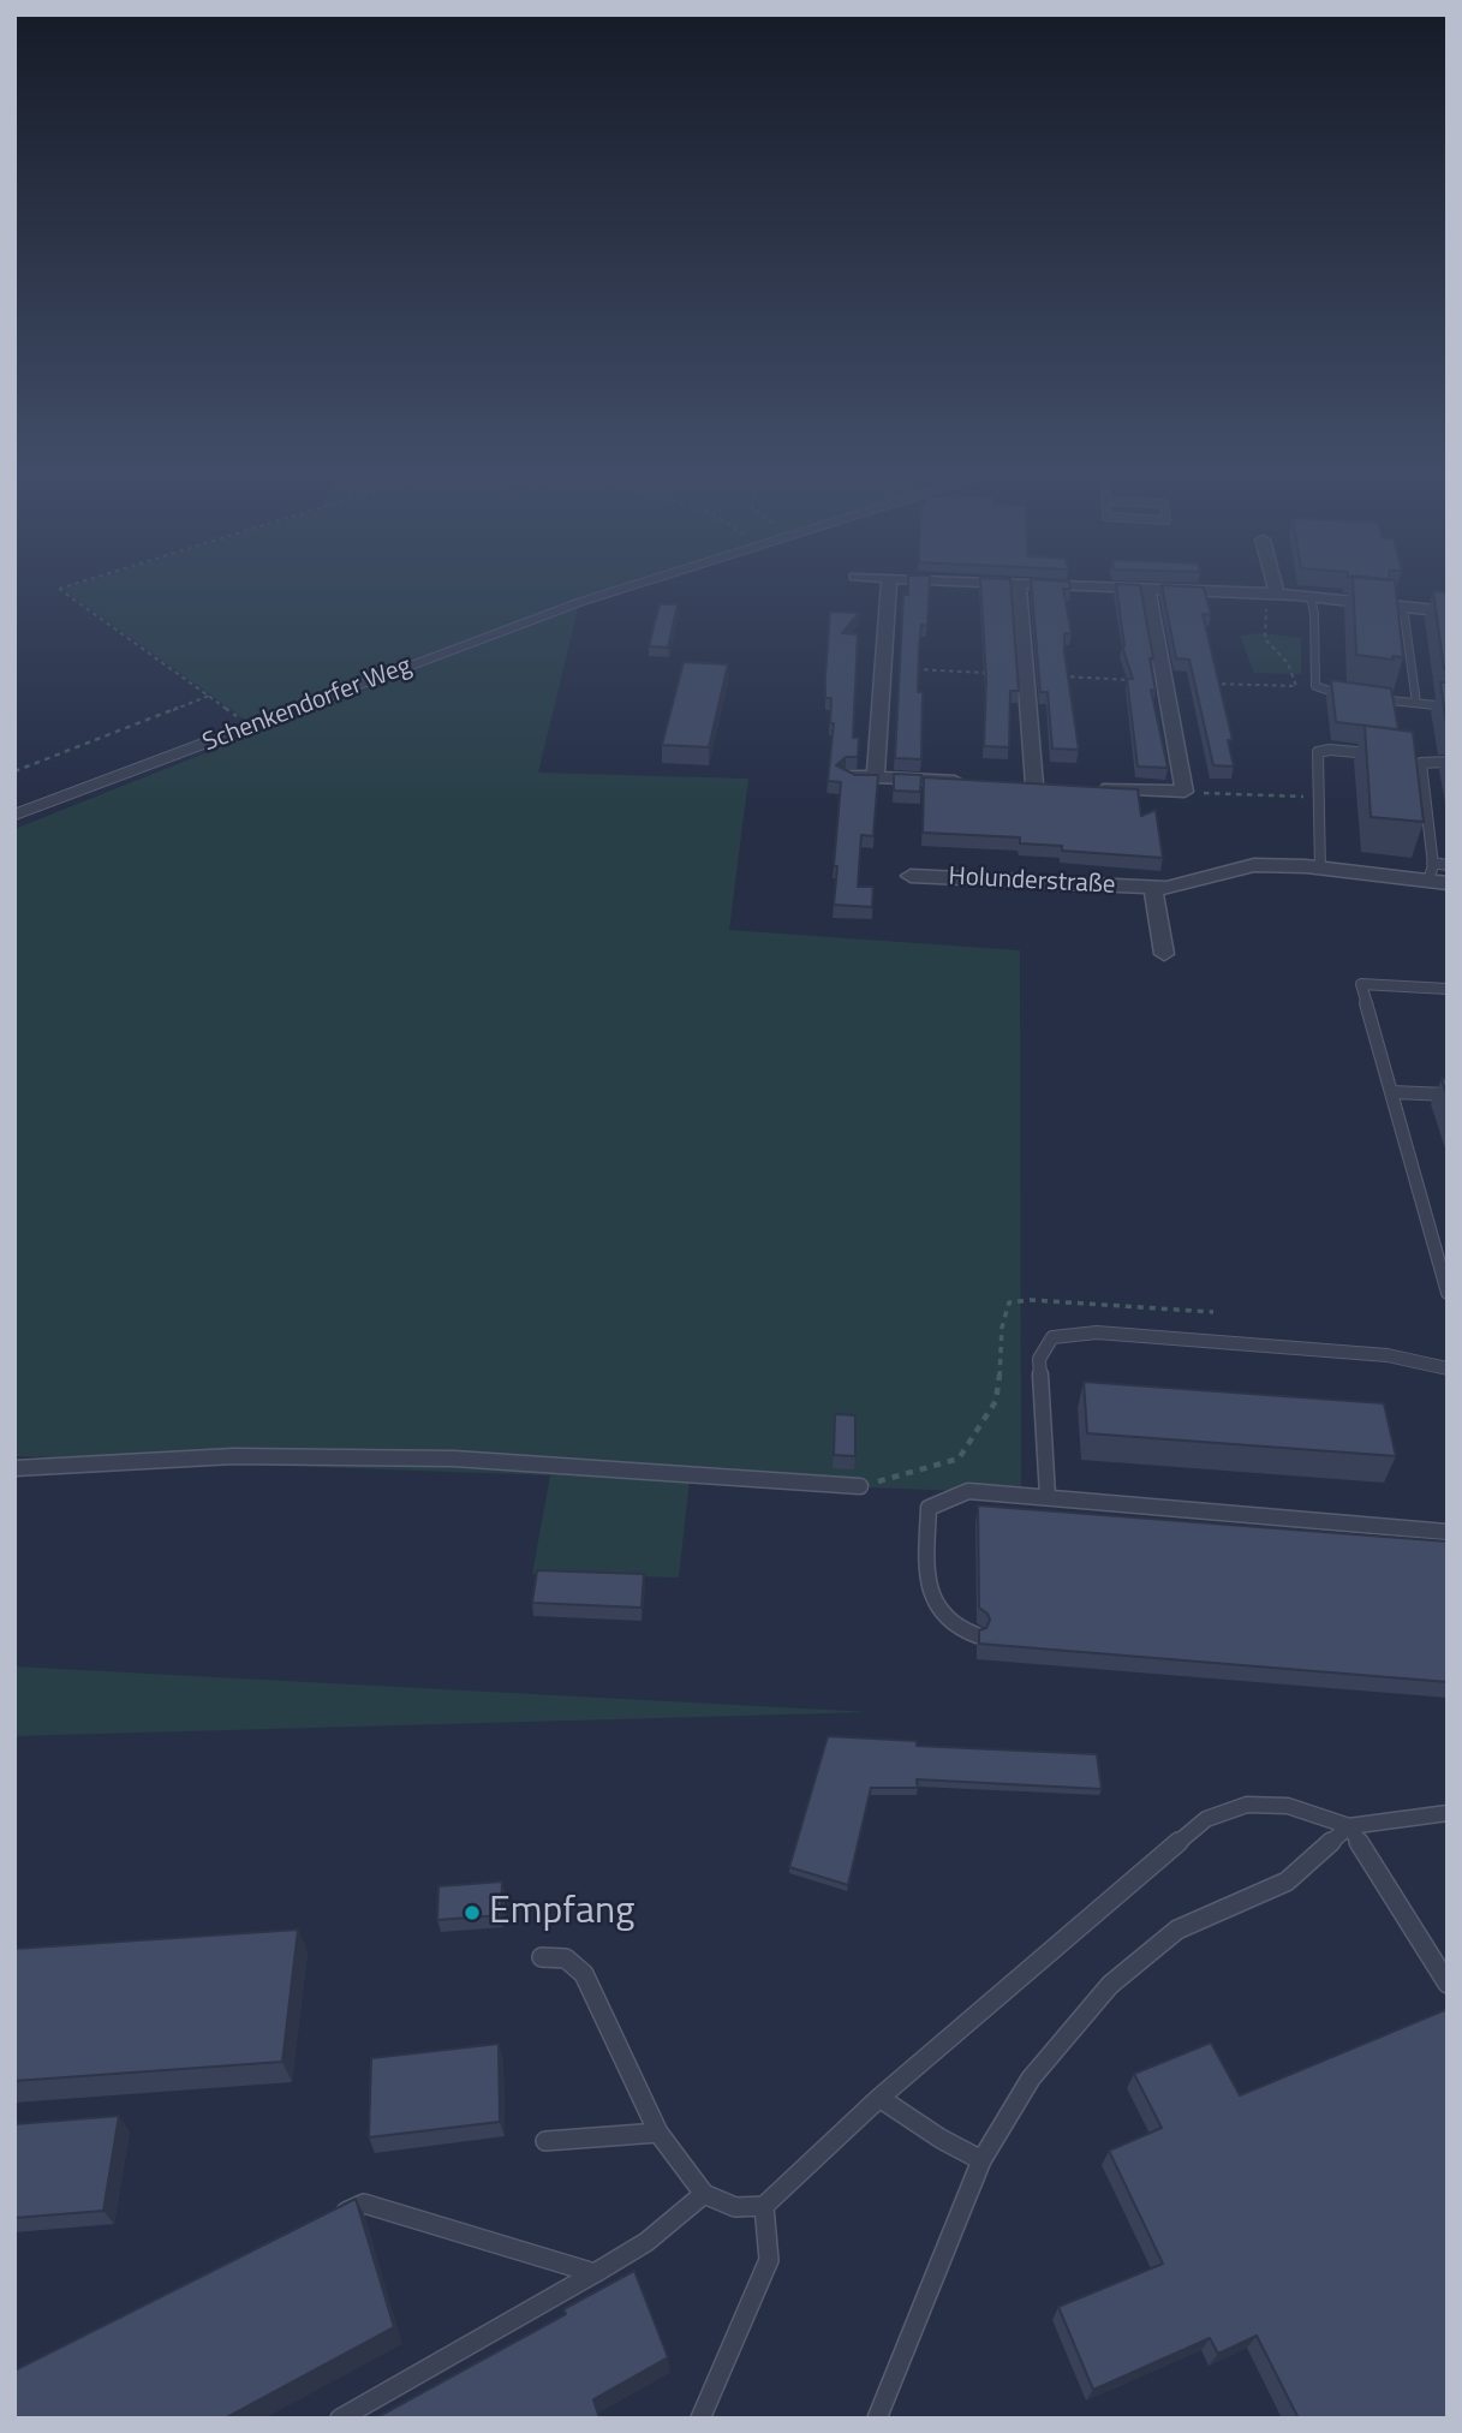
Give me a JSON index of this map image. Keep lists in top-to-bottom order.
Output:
{
  "streets": {
    "street": ["Holunderstraße"],
    "lane": ["Schenkendorfer Weg"]
  },
  "places": ["Empfang"]
}
